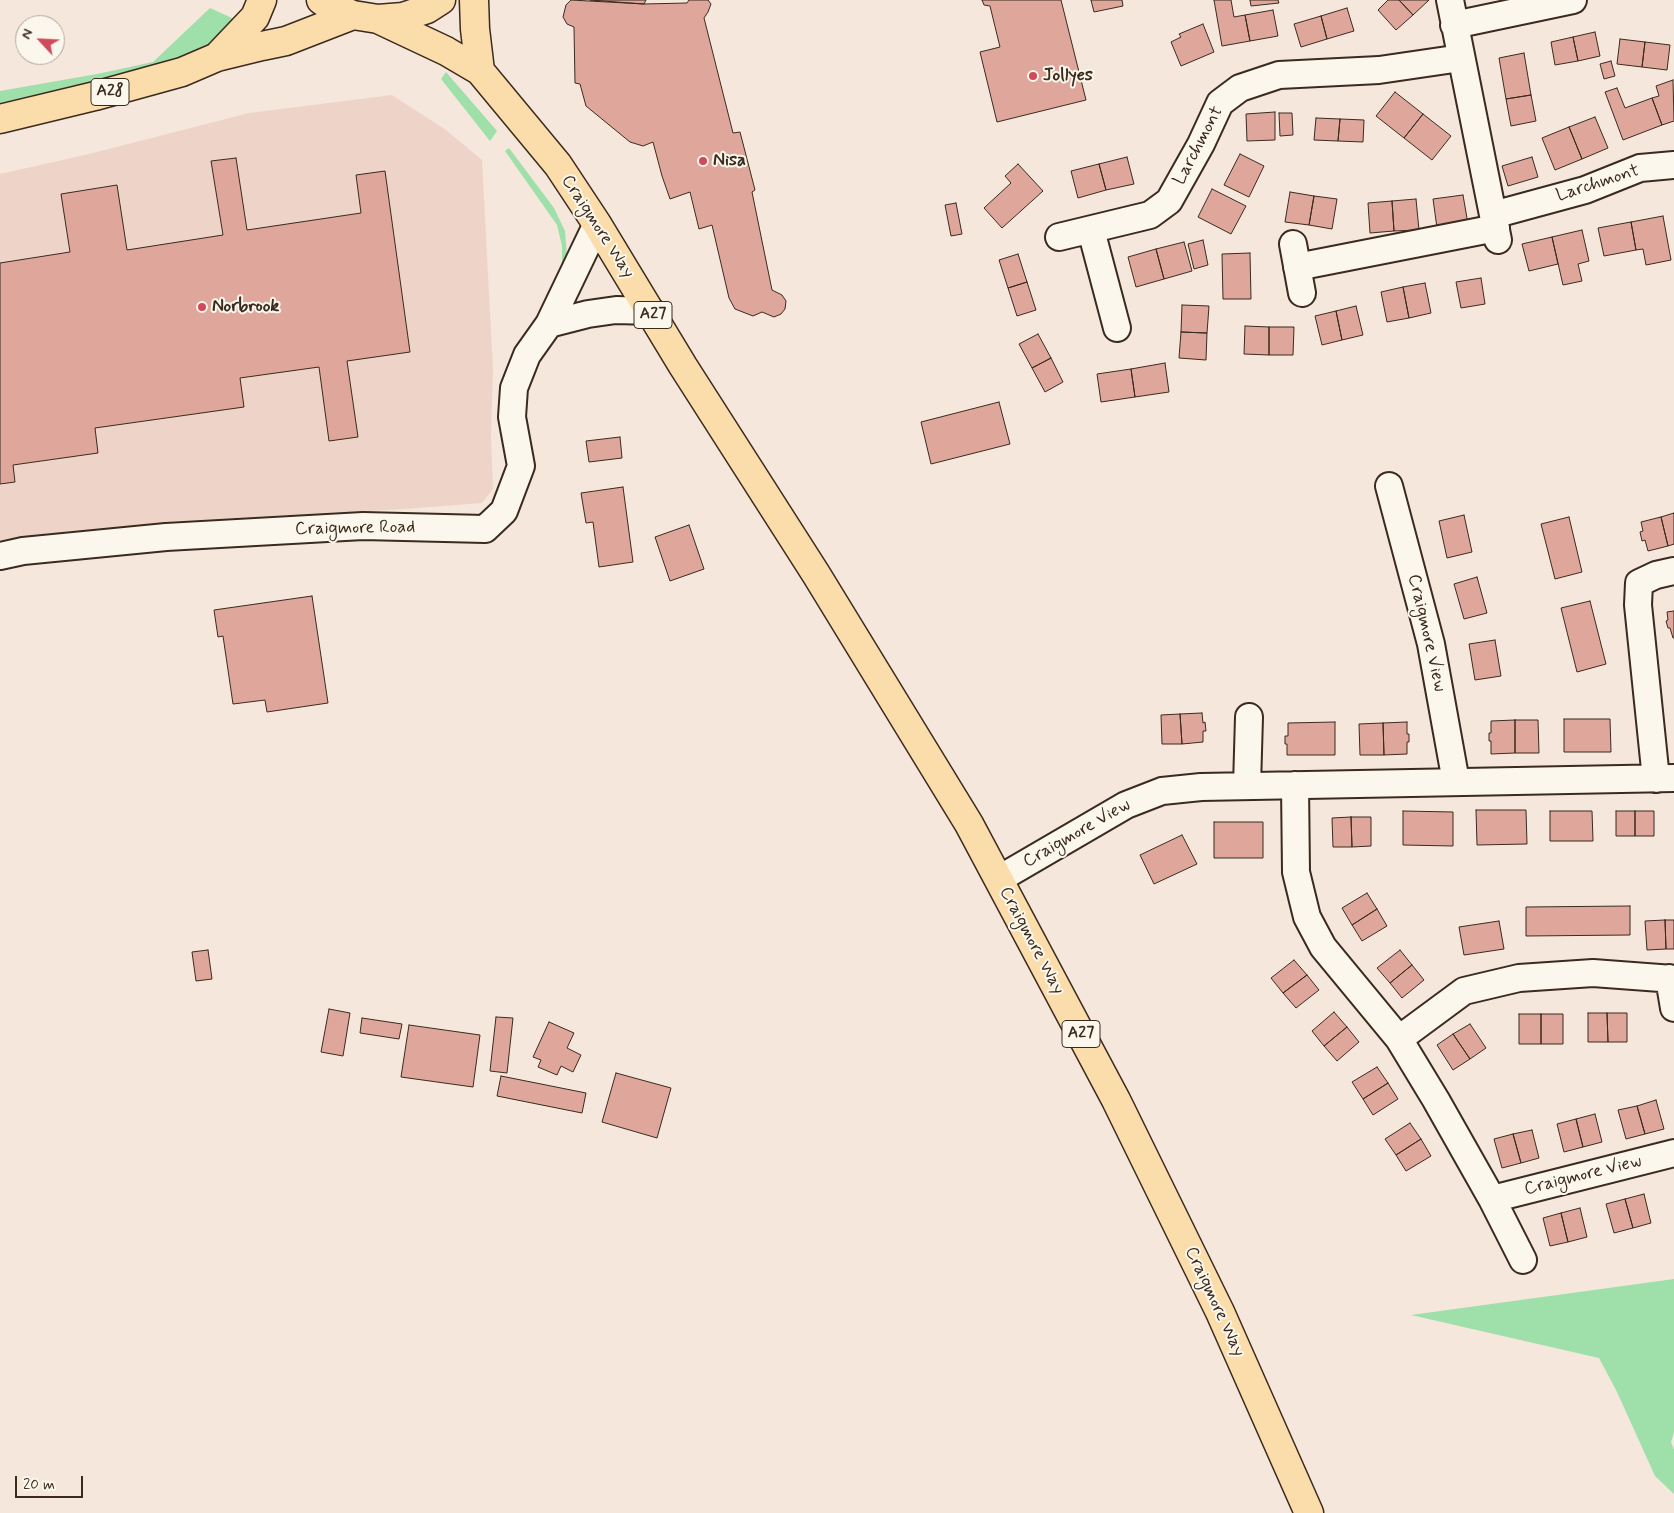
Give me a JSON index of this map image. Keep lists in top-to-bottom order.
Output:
{
  "streets": {
    "highway": ["A28", "Craigmore Way", "A27"],
    "street": ["Larchmont", "Craigmore Road", "Craigmore View"]
  },
  "crossings": [
    ["A28", "Craigmore Way"],
    ["Craigmore Way", "Craigmore Road"],
    ["Craigmore Way", "Craigmore View"]
  ],
  "places": ["Jollyes", "Nisa", "Norbrook"],
  "scale_bar": "20 m",
  "north": "top left"
}
